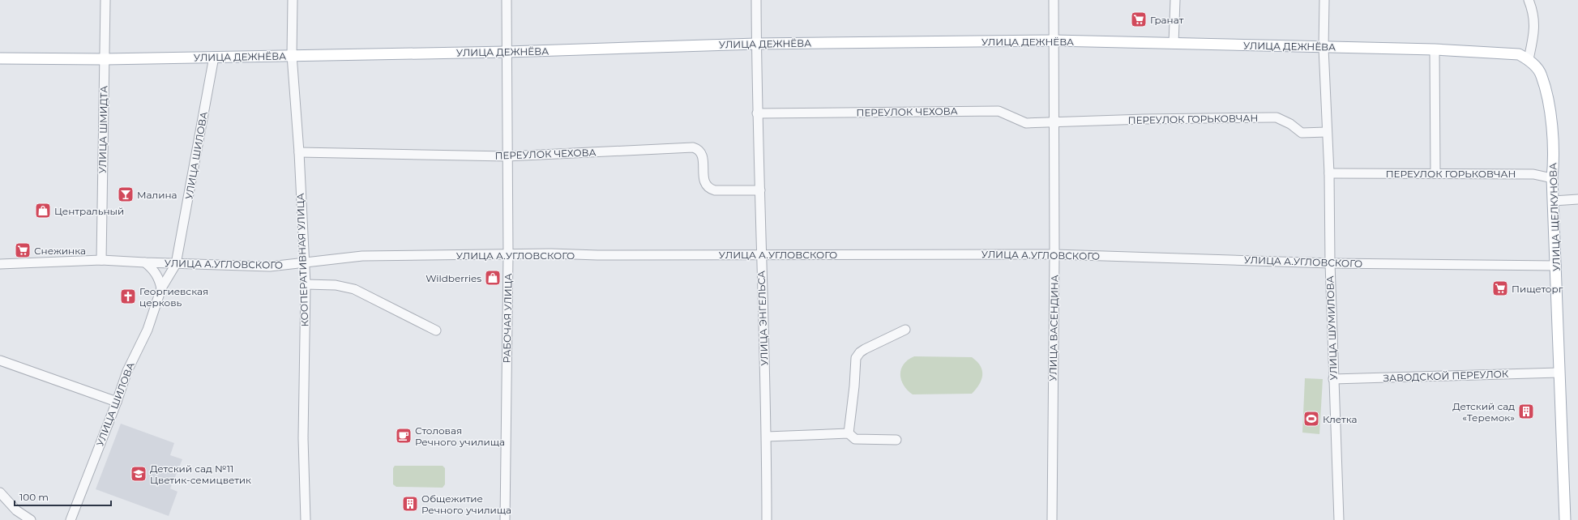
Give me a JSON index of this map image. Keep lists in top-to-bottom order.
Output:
{
  "streets": {
    "main road": ["УЛИЦА ДЕЖНЁВА", "УЛИЦА ЩЕЛКУНОВА"],
    "street": [
      "ПЕРЕУЛОК ЧЕХОВА",
      "ПЕРЕУЛОК ГОРЬКОВЧАН",
      "УЛИЦА ШМИДТА",
      "УЛИЦА ШИЛОВА",
      "УЛИЦА А.УГЛОВСКОГО",
      "КООПЕРАТИВНАЯ УЛИЦА",
      "РАБОЧАЯ УЛИЦА",
      "УЛИЦА ЭНГЕЛЬСА",
      "УЛИЦА ВАСЕНДИНА",
      "УЛИЦА ШУМИЛОВА",
      "ЗАВОДСКОЙ ПЕРЕУЛОК"
    ]
  },
  "crossings": [
    ["УЛИЦА ДЕЖНЁВА", "УЛИЦА ШМИДТА"],
    ["УЛИЦА ДЕЖНЁВА", "УЛИЦА ШИЛОВА"],
    ["УЛИЦА ДЕЖНЁВА", "УЛИЦА ЩЕЛКУНОВА"],
    ["УЛИЦА ДЕЖНЁВА", "КООПЕРАТИВНАЯ УЛИЦА"],
    ["УЛИЦА ДЕЖНЁВА", "РАБОЧАЯ УЛИЦА"],
    ["УЛИЦА ДЕЖНЁВА", "УЛИЦА ЭНГЕЛЬСА"],
    ["УЛИЦА ДЕЖНЁВА", "УЛИЦА ВАСЕНДИНА"],
    ["УЛИЦА ДЕЖНЁВА", "УЛИЦА ШУМИЛОВА"],
    ["ПЕРЕУЛОК ЧЕХОВА", "ПЕРЕУЛОК ГОРЬКОВЧАН"],
    ["ПЕРЕУЛОК ЧЕХОВА", "КООПЕРАТИВНАЯ УЛИЦА"],
    ["ПЕРЕУЛОК ЧЕХОВА", "РАБОЧАЯ УЛИЦА"],
    ["ПЕРЕУЛОК ЧЕХОВА", "УЛИЦА ЭНГЕЛЬСА"],
    ["ПЕРЕУЛОК ЧЕХОВА", "УЛИЦА ВАСЕНДИНА"],
    ["ПЕРЕУЛОК ГОРЬКОВЧАН", "УЛИЦА ЩЕЛКУНОВА"],
    ["ПЕРЕУЛОК ГОРЬКОВЧАН", "УЛИЦА ВАСЕНДИНА"],
    ["ПЕРЕУЛОК ГОРЬКОВЧАН", "УЛИЦА ШУМИЛОВА"],
    ["УЛИЦА ШМИДТА", "УЛИЦА А.УГЛОВСКОГО"],
    ["УЛИЦА ШИЛОВА", "УЛИЦА А.УГЛОВСКОГО"],
    ["УЛИЦА ЩЕЛКУНОВА", "УЛИЦА А.УГЛОВСКОГО"],
    ["УЛИЦА ЩЕЛКУНОВА", "ЗАВОДСКОЙ ПЕРЕУЛОК"],
    ["УЛИЦА А.УГЛОВСКОГО", "КООПЕРАТИВНАЯ УЛИЦА"],
    ["УЛИЦА А.УГЛОВСКОГО", "РАБОЧАЯ УЛИЦА"],
    ["УЛИЦА А.УГЛОВСКОГО", "УЛИЦА ЭНГЕЛЬСА"],
    ["УЛИЦА А.УГЛОВСКОГО", "УЛИЦА ВАСЕНДИНА"],
    ["УЛИЦА А.УГЛОВСКОГО", "УЛИЦА ШУМИЛОВА"],
    ["УЛИЦА ШУМИЛОВА", "ЗАВОДСКОЙ ПЕРЕУЛОК"]
  ],
  "places": {
    "supermarket": ["Гранат", "Снежинка", "Пищеторг"],
    "bar": ["Малина"],
    "shop": ["Центральный", "Wildberries"],
    "church": ["Георгиевская церковь"],
    "building": ["Детский сад «Теремок»", "Общежитие Речного училища"],
    "sports": ["Клетка"],
    "cafe": ["Столовая Речного училища"],
    "school or university": ["Детский сад №11 Цветик-семицветик"]
  },
  "scale_bar": "100 m"
}
